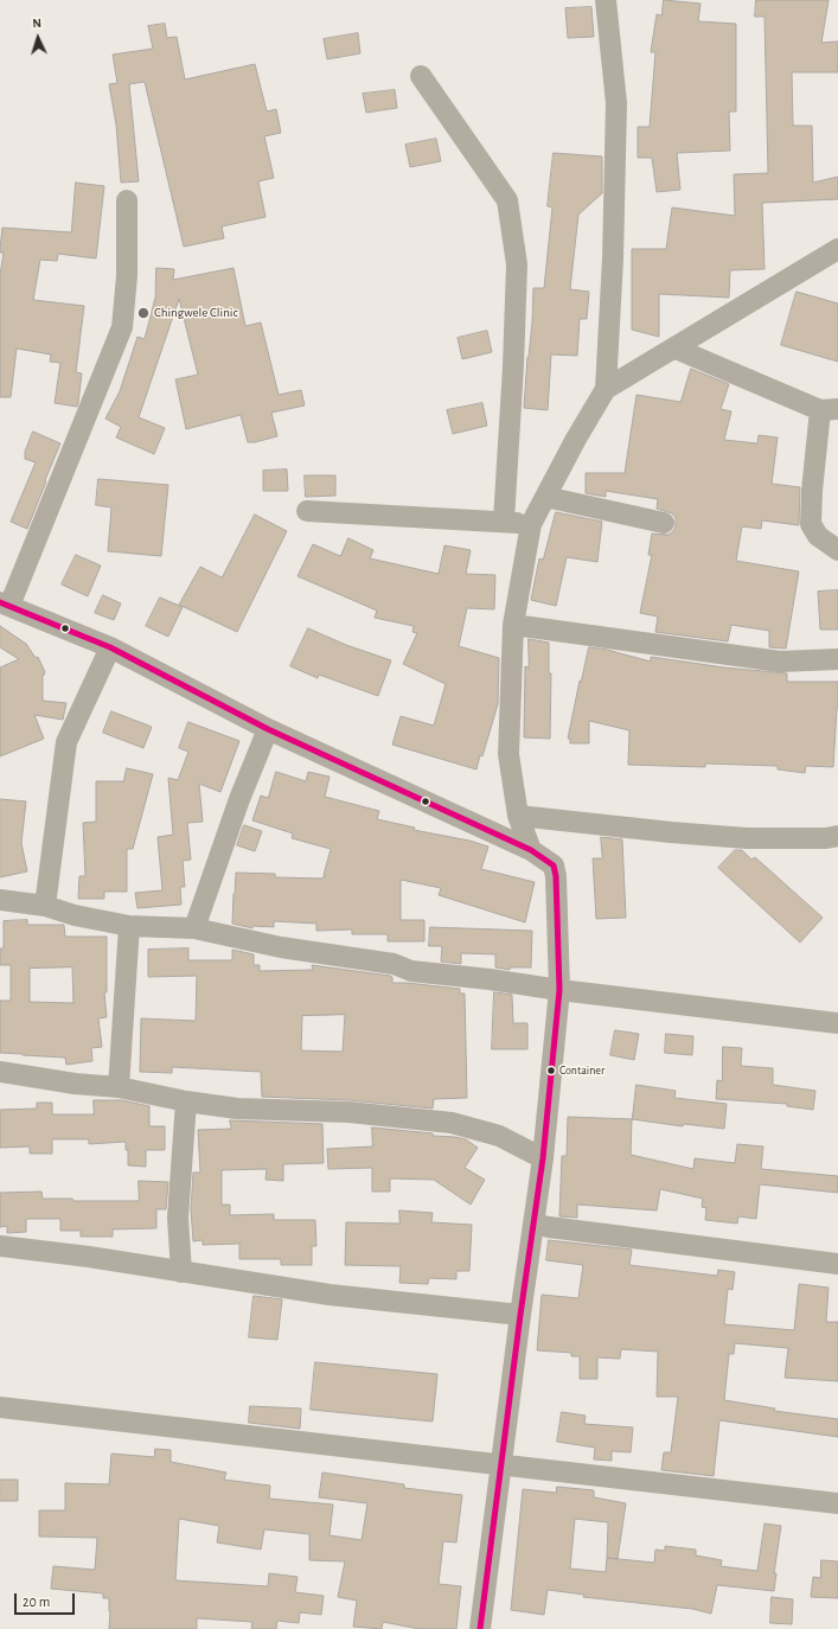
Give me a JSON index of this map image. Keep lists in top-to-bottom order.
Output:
{
  "places": ["Chingwele Clinic", "Container"],
  "scale_bar": "20 m",
  "north": "top"
}
